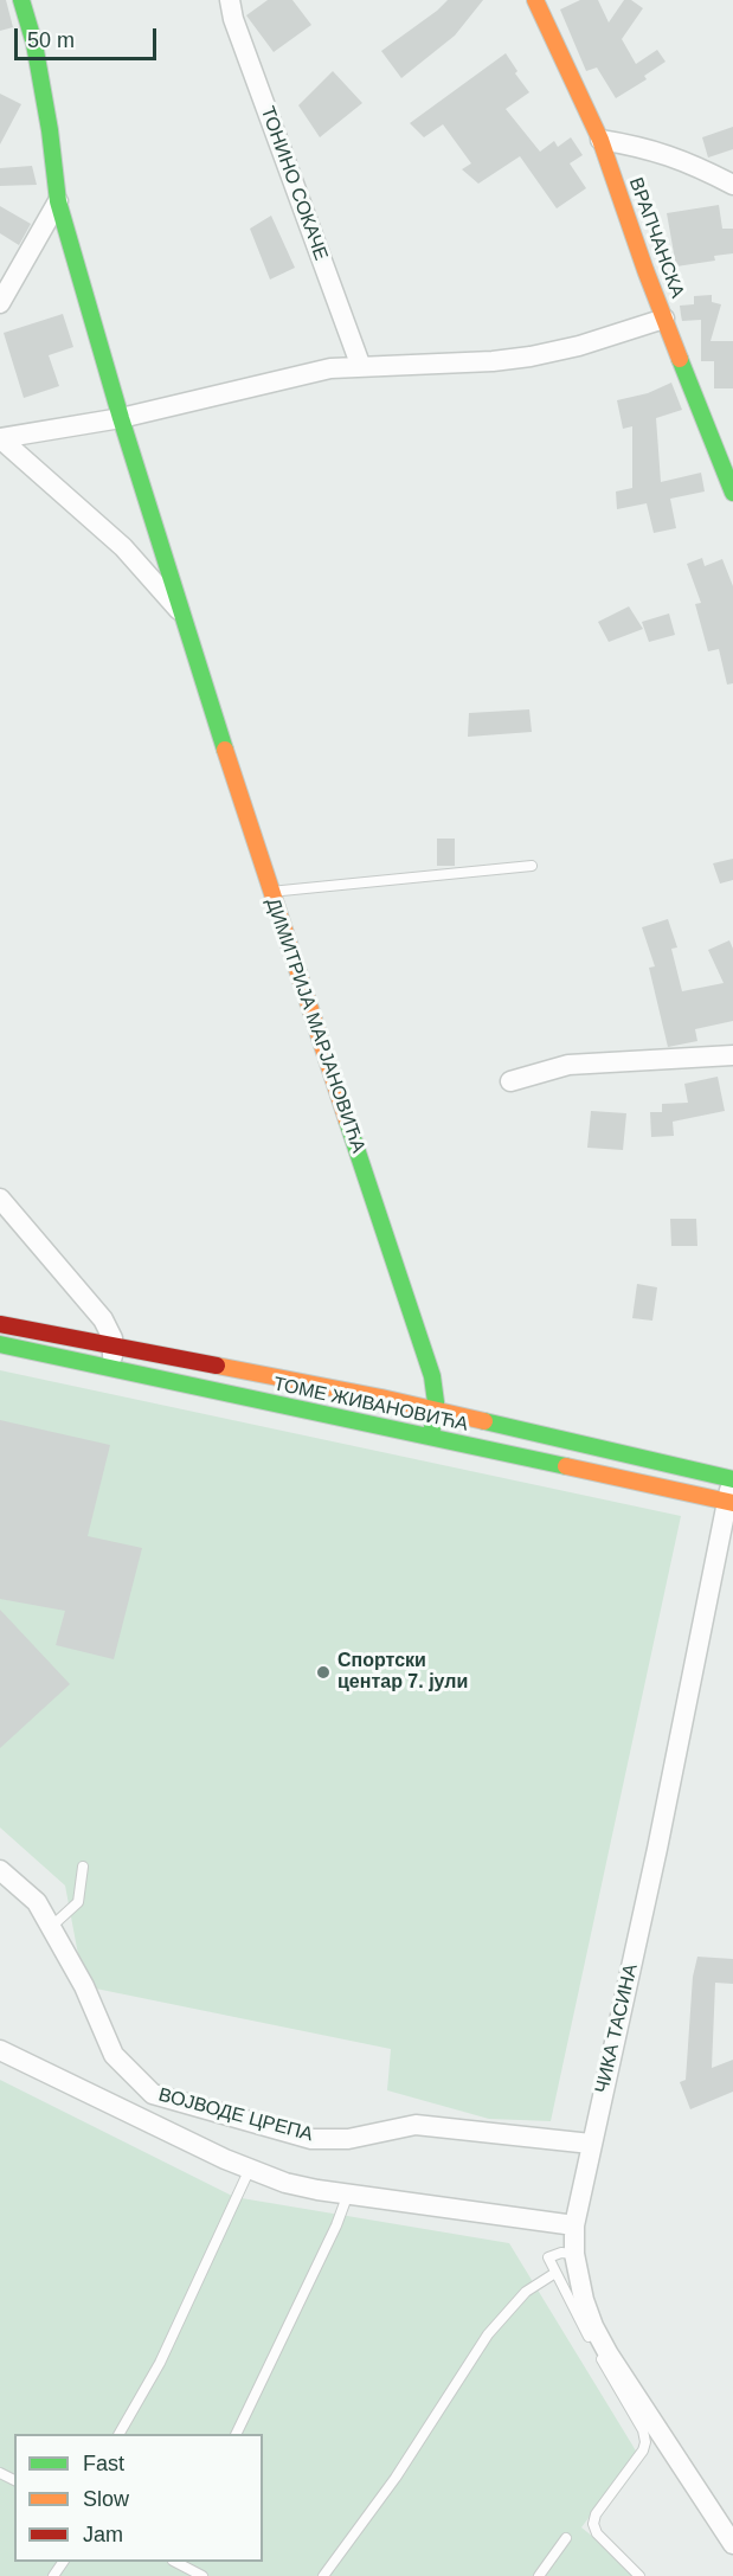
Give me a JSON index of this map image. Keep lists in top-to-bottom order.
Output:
{
  "streets": {
    "main road": ["ВРАПЧАНСКА", "ДИМИТРИЈА МАРЈАНОВИЋА", "ТОМЕ ЖИВАНОВИЋА"],
    "street": ["ТОНИНО СОКАЧЕ", "ЧИКА ТАСИНА", "ВОЈВОДЕ ЦРЕПА"]
  },
  "crossings": [
    ["ДИМИТРИЈА МАРЈАНОВИЋА", "ТОМЕ ЖИВАНОВИЋА"],
    ["ТОМЕ ЖИВАНОВИЋА", "ЧИКА ТАСИНА"],
    ["ЧИКА ТАСИНА", "ВОЈВОДЕ ЦРЕПА"]
  ],
  "places": ["Спортски центар 7. јули"],
  "legend": ["Fast", "Slow", "Jam"],
  "scale_bar": "50 m"
}
